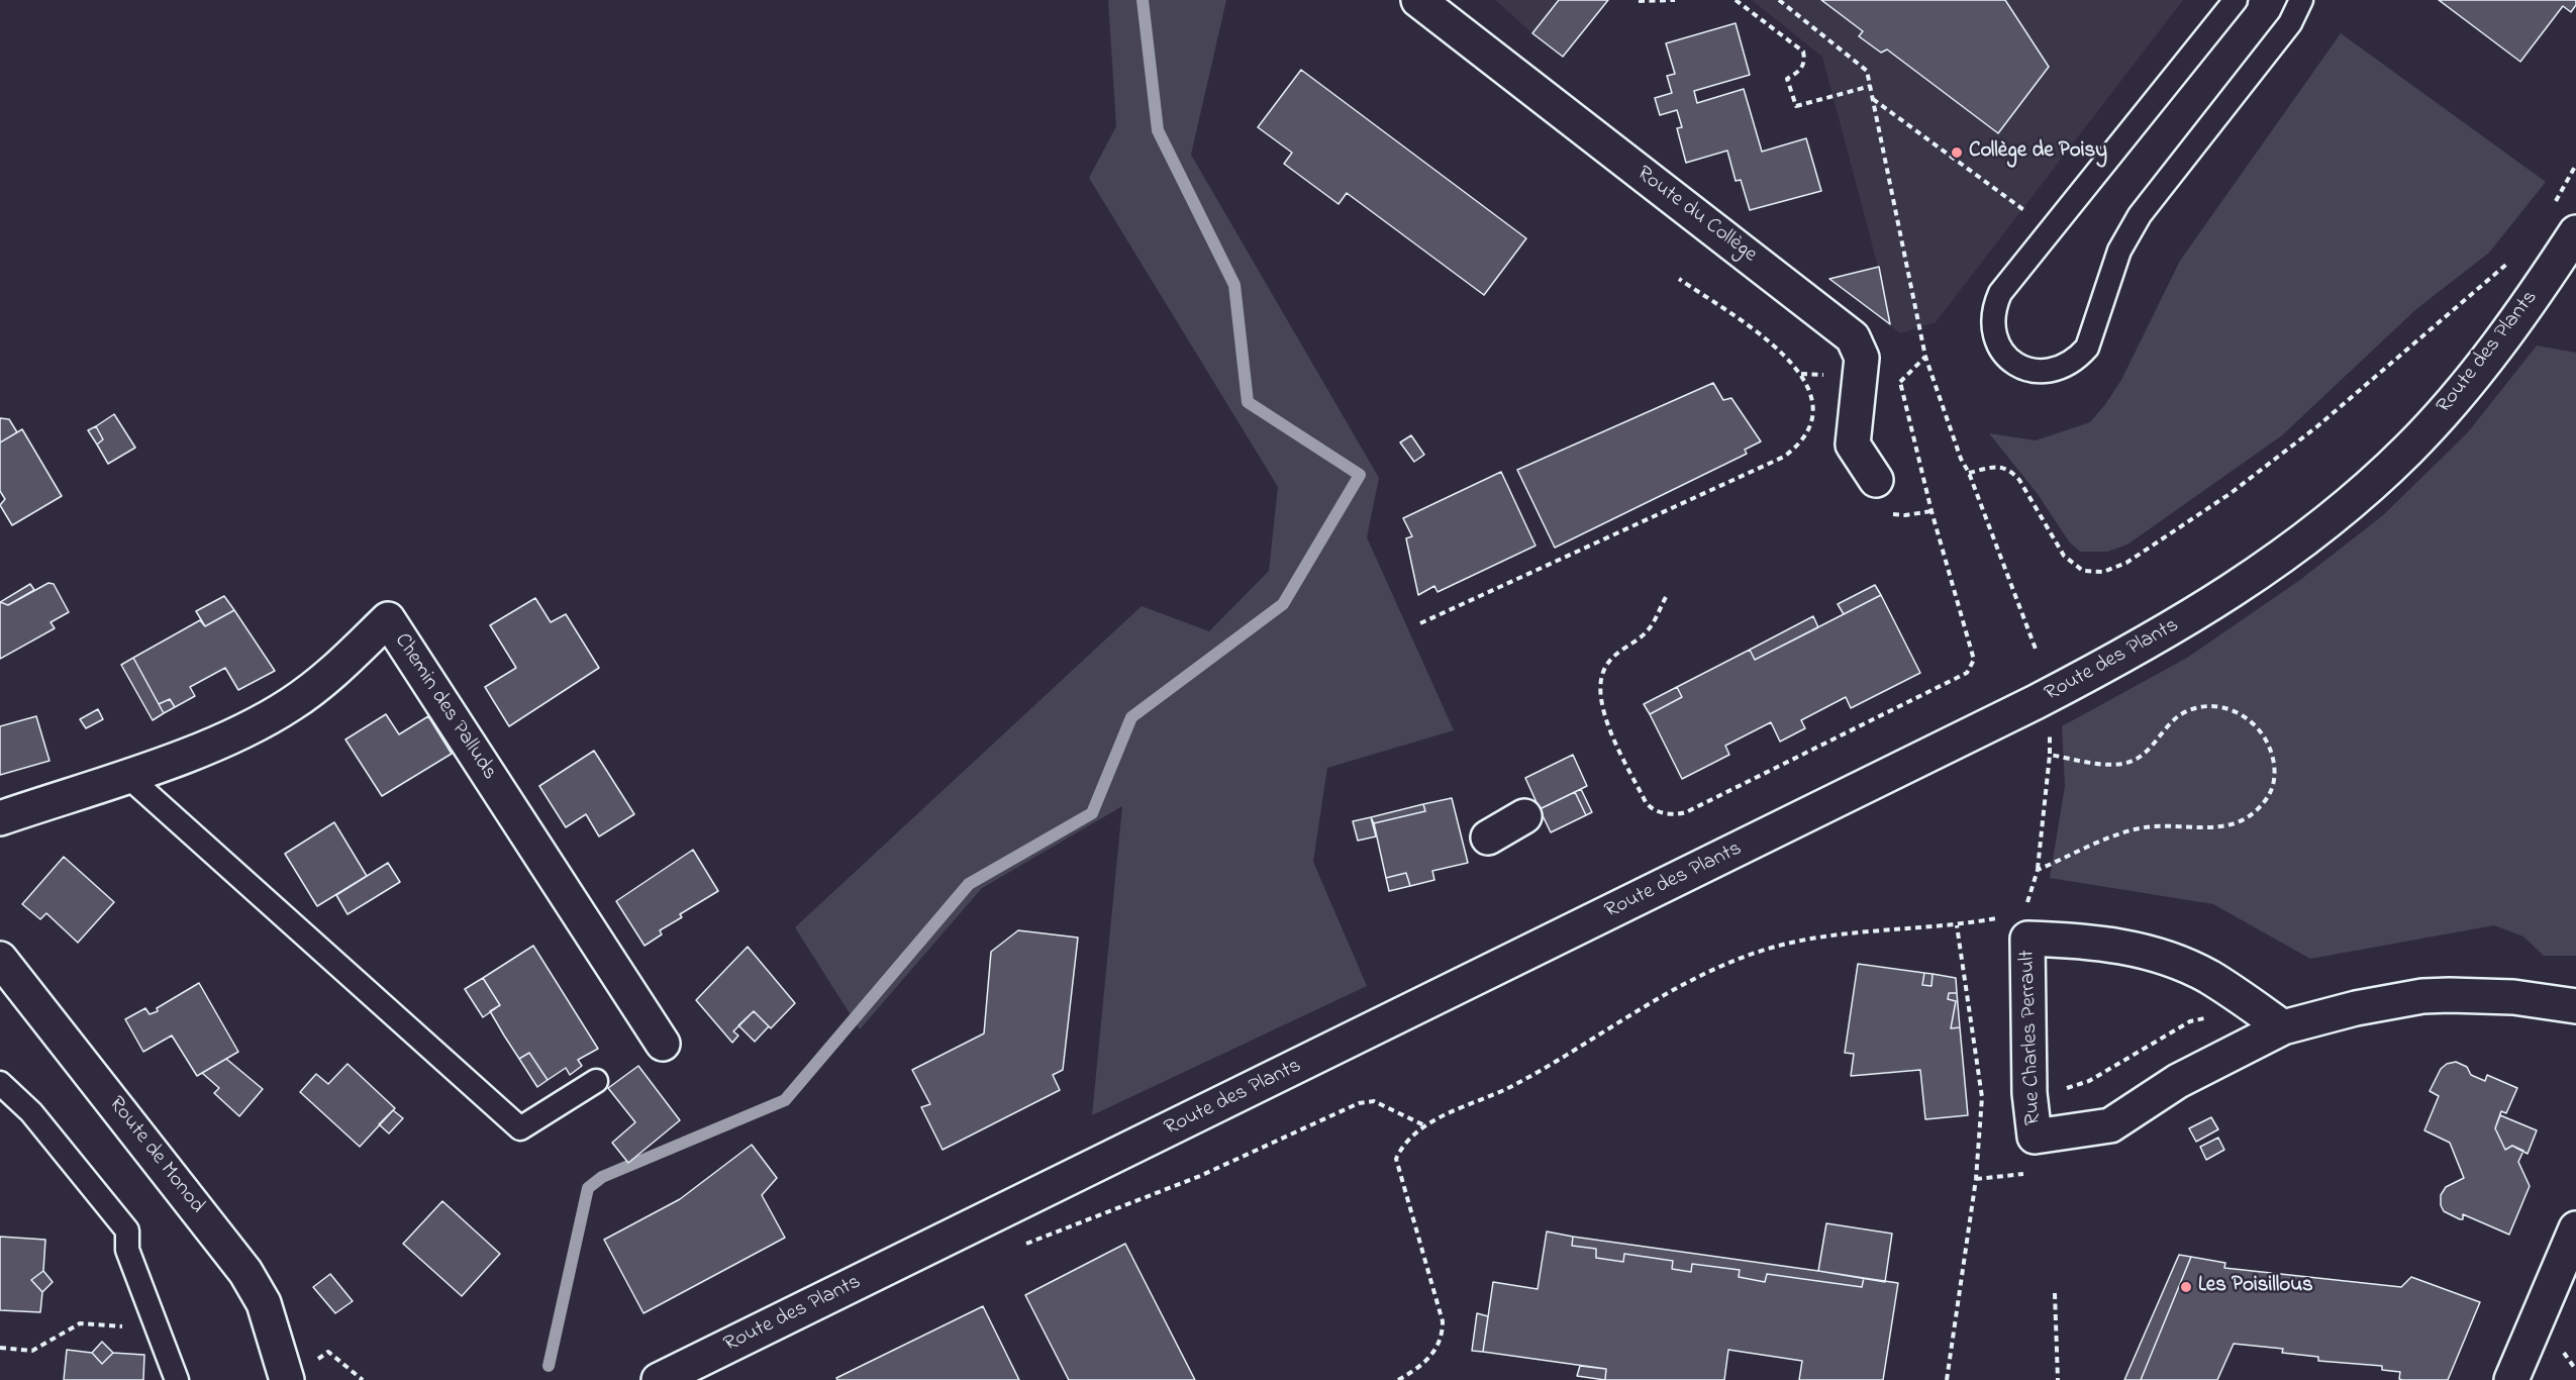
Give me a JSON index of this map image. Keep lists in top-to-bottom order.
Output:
{
  "streets": {
    "street": [
      "Route du Collège",
      "Route des Plants",
      "Chemin des Palluds",
      "Rue Charles Perrault",
      "Route de Monod"
    ]
  },
  "places": ["Collège de Poisy", "Les Poisillous"]
}
